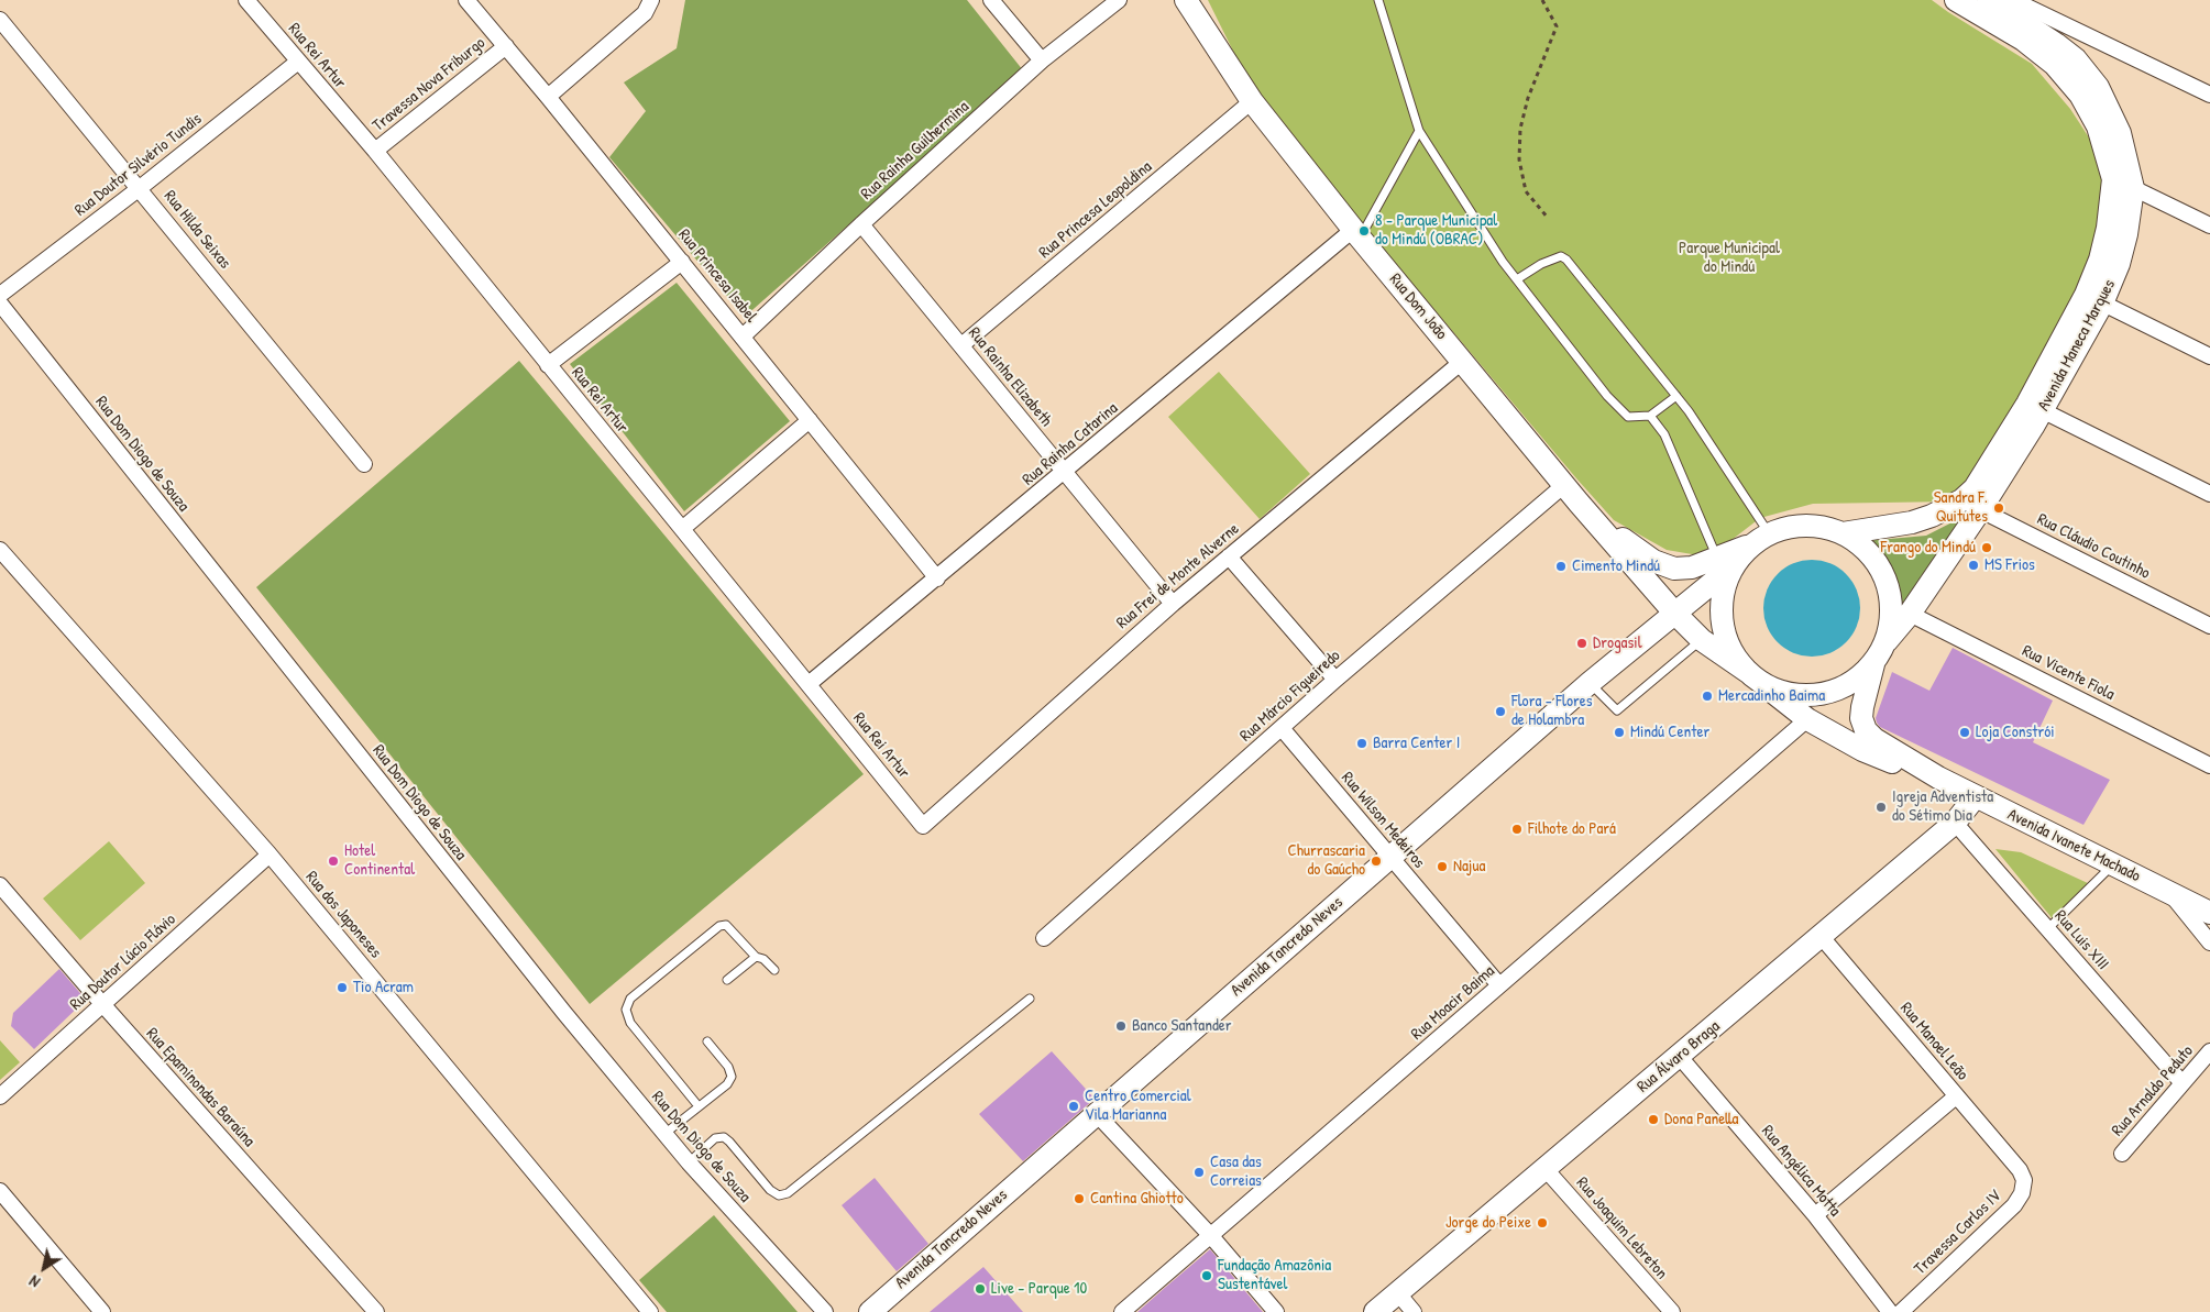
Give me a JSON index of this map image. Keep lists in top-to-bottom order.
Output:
{
  "streets": {
    "main road": [
      "Rua Dom João",
      "Avenida Maneca Marques",
      "Avenida Ivanete Machado",
      "Avenida Tancredo Neves",
      "Rua Álvaro Braga"
    ],
    "street": [
      "Rua Rei Artur",
      "Travessa Nova Friburgo",
      "Rua Rainha Guilhermina",
      "Rua Doutor Silvério Tundis",
      "Rua Princesa Leopoldina",
      "Rua Hilda Seixas",
      "Rua Princesa Isabel",
      "Rua Rainha Elizabeth",
      "Rua Rainha Catarina",
      "Rua Dom Diogo de Souza",
      "Rua Cláudio Coutinho",
      "Rua Frei de Monte Alverne",
      "Rua Vicente Fiola",
      "Rua Márcio Figueiredo",
      "Rua Wilson Medeiros",
      "Rua dos Japoneses",
      "Rua Luis XIII",
      "Rua Doutor Lúcio Flávio",
      "Rua Moacir Baima",
      "Rua Manoel Leão",
      "Rua Epaminondas Baraúna",
      "Rua Arnaldo Peduto",
      "Rua Angélica Motta",
      "Rua Joaquim Lebreton",
      "Travessa Carlos IV"
    ]
  },
  "crossings": [
    ["Rua Rei Artur", "Travessa Nova Friburgo"],
    ["Rua Rei Artur", "Rua Doutor Silvério Tundis"],
    ["Rua Rei Artur", "Rua Rainha Catarina"],
    ["Rua Rei Artur", "Rua Frei de Monte Alverne"],
    ["Travessa Nova Friburgo", "Rua Princesa Isabel"],
    ["Rua Rainha Guilhermina", "Rua Princesa Isabel"],
    ["Rua Rainha Guilhermina", "Rua Rainha Elizabeth"],
    ["Rua Doutor Silvério Tundis", "Rua Hilda Seixas"],
    ["Rua Princesa Leopoldina", "Rua Dom João"],
    ["Rua Princesa Leopoldina", "Rua Rainha Elizabeth"],
    ["Rua Princesa Isabel", "Rua Rainha Catarina"],
    ["Rua Dom João", "Avenida Maneca Marques"],
    ["Rua Dom João", "Rua Rainha Catarina"],
    ["Rua Dom João", "Rua Frei de Monte Alverne"],
    ["Rua Dom João", "Rua Márcio Figueiredo"],
    ["Rua Dom João", "Avenida Ivanete Machado"],
    ["Rua Dom João", "Avenida Tancredo Neves"],
    ["Avenida Maneca Marques", "Rua Cláudio Coutinho"],
    ["Avenida Maneca Marques", "Rua Vicente Fiola"],
    ["Avenida Maneca Marques", "Avenida Ivanete Machado"],
    ["Avenida Maneca Marques", "Avenida Tancredo Neves"],
    ["Rua Rainha Elizabeth", "Rua Rainha Catarina"],
    ["Rua Rainha Elizabeth", "Rua Frei de Monte Alverne"],
    ["Rua Márcio Figueiredo", "Rua Wilson Medeiros"],
    ["Rua Wilson Medeiros", "Avenida Tancredo Neves"],
    ["Rua Wilson Medeiros", "Rua Moacir Baima"],
    ["Avenida Ivanete Machado", "Avenida Tancredo Neves"],
    ["Avenida Ivanete Machado", "Rua Moacir Baima"],
    ["Avenida Ivanete Machado", "Rua Álvaro Braga"],
    ["Rua dos Japoneses", "Rua Doutor Lúcio Flávio"],
    ["Rua Luis XIII", "Rua Álvaro Braga"],
    ["Rua Luis XIII", "Rua Arnaldo Peduto"],
    ["Rua Doutor Lúcio Flávio", "Rua Epaminondas Baraúna"],
    ["Rua Manoel Leão", "Rua Álvaro Braga"],
    ["Rua Manoel Leão", "Travessa Carlos IV"],
    ["Rua Álvaro Braga", "Rua Angélica Motta"],
    ["Rua Álvaro Braga", "Rua Joaquim Lebreton"]
  ],
  "parks": ["Parque Municipal do Mindú"],
  "places": [
    "8 - Parque Municipal do Mindú (OBRAC)",
    "Sandra F. Quitutes",
    "Frango do Mindú",
    "MS Frios",
    "Cimento Mindú",
    "Drogasil",
    "Mercadinho Baima",
    "Flora - Flores de Holambra",
    "Mindú Center",
    "Loja Constrói",
    "Barra Center I",
    "Igreja Adventista do Sétimo Dia",
    "Filhote do Pará",
    "Hotel Continental",
    "Churrascaria do Gaúcho",
    "Najua",
    "Tio Acram",
    "Banco Santander",
    "Centro Comercial Vila Marianna",
    "Dona Panella",
    "Casa das Correias",
    "Cantina Ghiotto",
    "Jorge do Peixe",
    "Fundação Amazônia Sustentável",
    "Live - Parque 10"
  ],
  "north": "bottom left"
}
